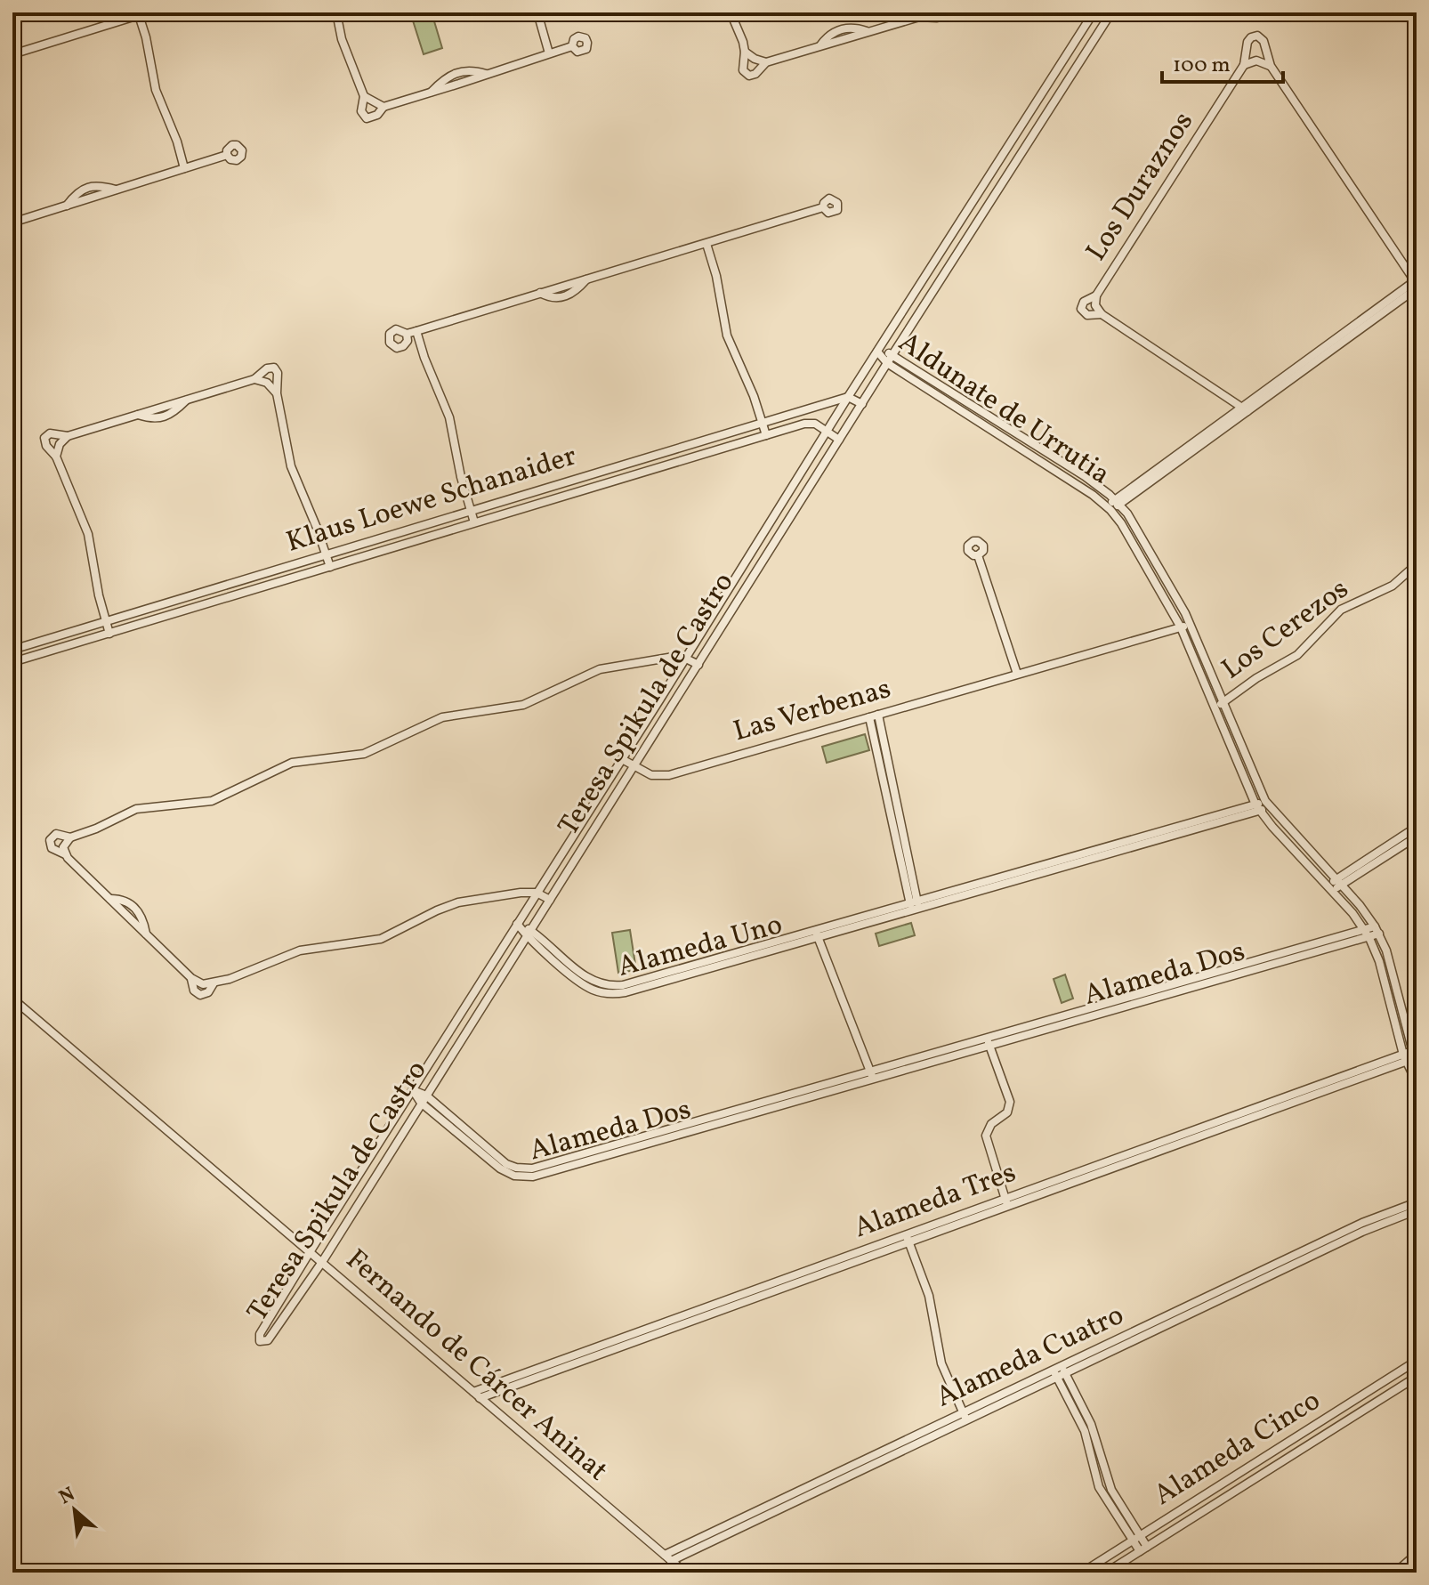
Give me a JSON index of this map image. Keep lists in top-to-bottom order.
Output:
{
  "streets": {
    "street": [
      "Los Duraznos",
      "Aldunate de Urrutia",
      "Klaus Loewe Schanaider",
      "Los Cerezos",
      "Teresa Spikula de Castro",
      "Las Verbenas",
      "Alameda Uno",
      "Alameda Dos",
      "Alameda Tres",
      "Alameda Cuatro",
      "Fernando de Cárcer Aninat",
      "Alameda Cinco"
    ]
  },
  "crossings": [
    ["Aldunate de Urrutia", "Los Cerezos"],
    ["Aldunate de Urrutia", "Teresa Spikula de Castro"],
    ["Aldunate de Urrutia", "Las Verbenas"],
    ["Aldunate de Urrutia", "Alameda Uno"],
    ["Aldunate de Urrutia", "Alameda Dos"],
    ["Aldunate de Urrutia", "Alameda Tres"],
    ["Klaus Loewe Schanaider", "Teresa Spikula de Castro"],
    ["Teresa Spikula de Castro", "Las Verbenas"],
    ["Teresa Spikula de Castro", "Alameda Uno"],
    ["Teresa Spikula de Castro", "Alameda Dos"],
    ["Teresa Spikula de Castro", "Fernando de Cárcer Aninat"],
    ["Alameda Tres", "Fernando de Cárcer Aninat"],
    ["Alameda Cuatro", "Fernando de Cárcer Aninat"]
  ],
  "scale_bar": "100 m",
  "north": "top left"
}
